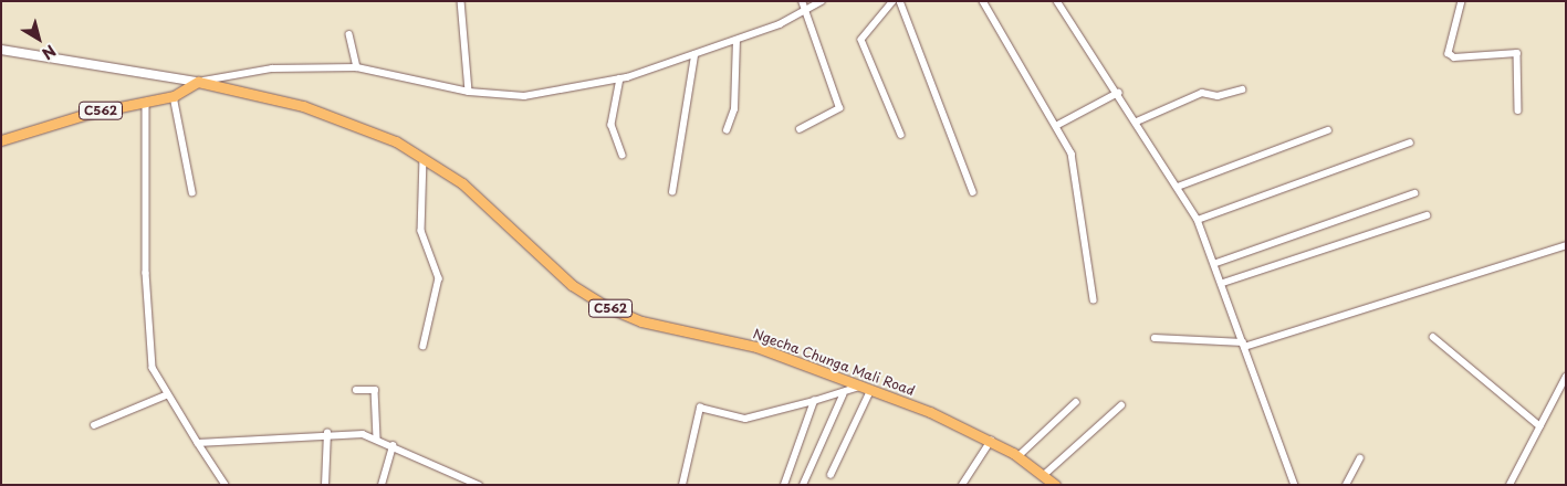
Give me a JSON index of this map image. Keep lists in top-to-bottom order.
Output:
{
  "streets": {
    "main road": ["C562", "Ngecha Chunga Mali Road"]
  },
  "crossings": [
    ["C562", "Ngecha Chunga Mali Road"]
  ],
  "north": "bottom right"
}
